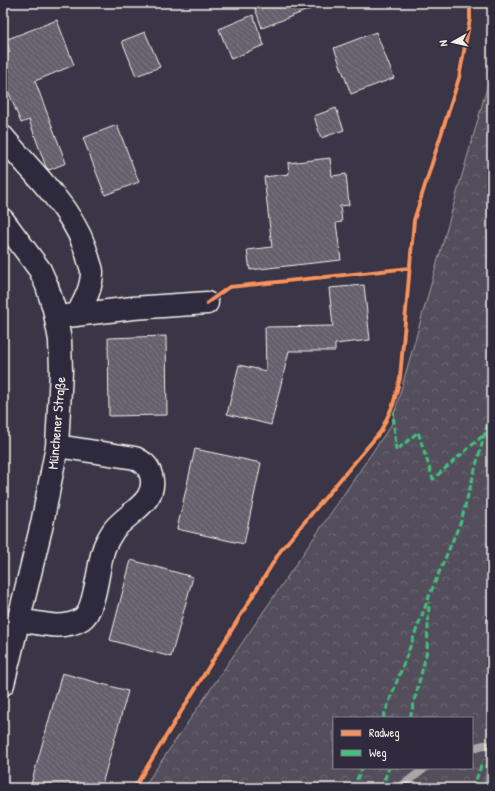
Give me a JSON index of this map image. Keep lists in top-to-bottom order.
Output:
{
  "streets": {
    "street": ["Münchener Straße"]
  },
  "legend": ["Radweg", "Weg"],
  "north": "left"
}
